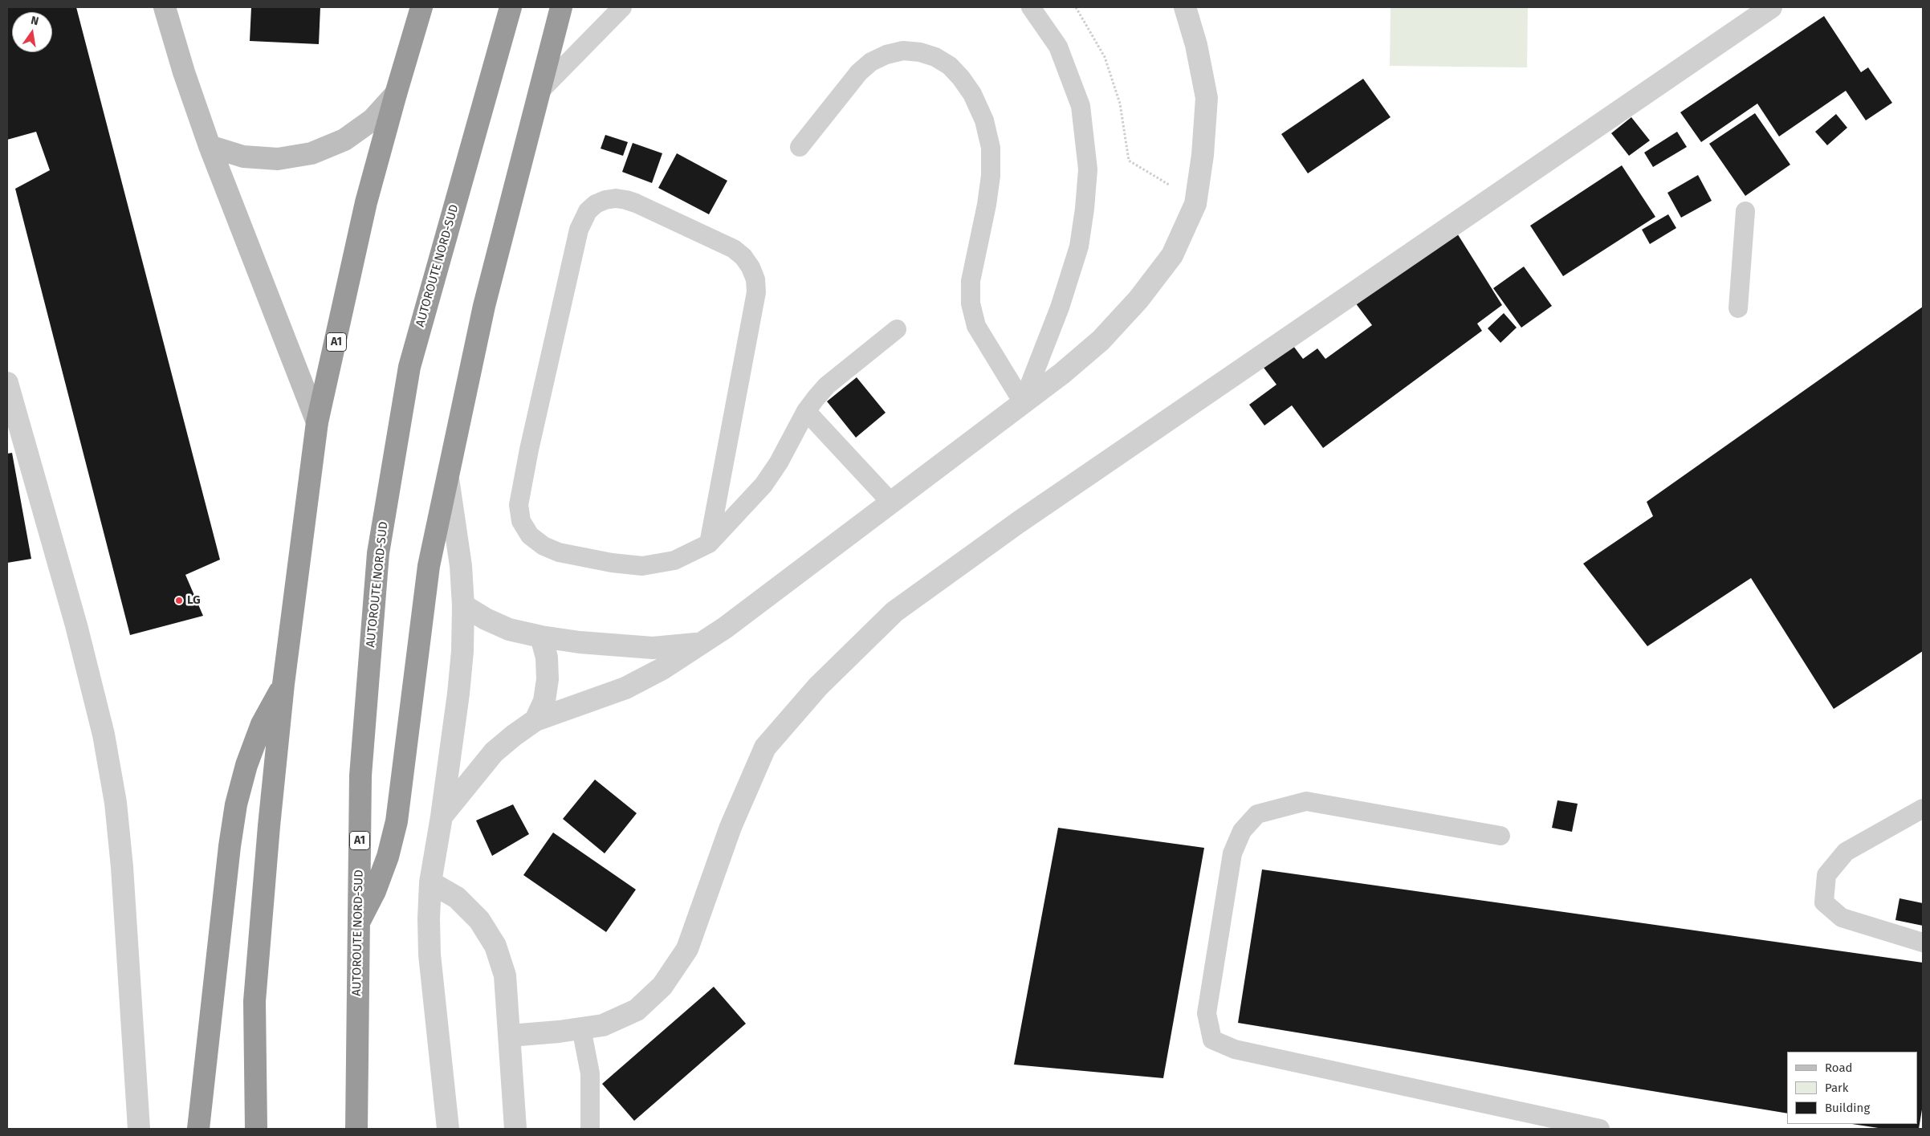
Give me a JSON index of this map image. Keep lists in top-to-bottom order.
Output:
{
  "streets": {
    "highway": ["AUTOROUTE NORD-SUD", "A1"]
  },
  "places": ["LG"],
  "legend": ["Road", "Park", "Building"],
  "north": "top"
}
